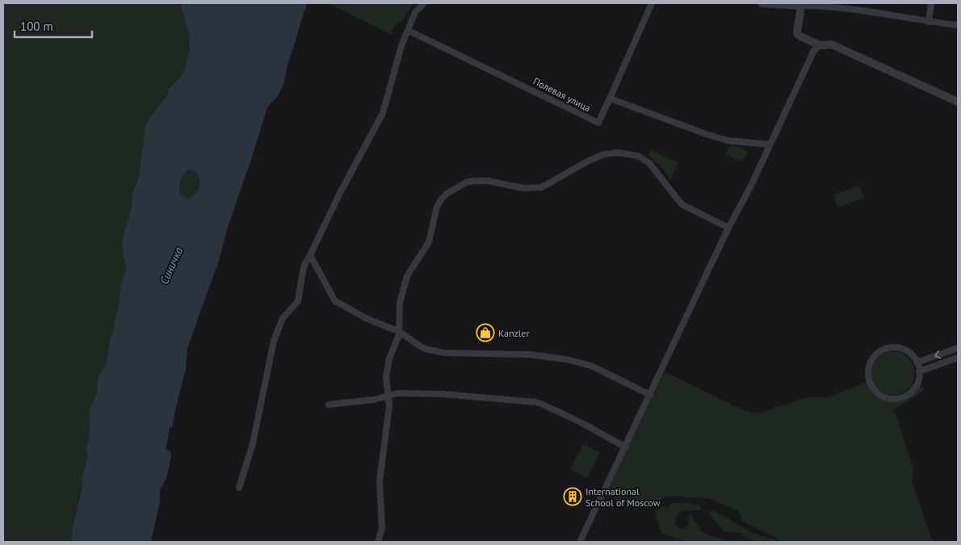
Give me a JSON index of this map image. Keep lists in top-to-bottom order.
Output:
{
  "streets": {
    "street": ["Полевая улица"]
  },
  "water": ["Синичка"],
  "places": {
    "shop": ["Kanzler"],
    "building": ["International School of Moscow"]
  },
  "scale_bar": "100 m"
}
